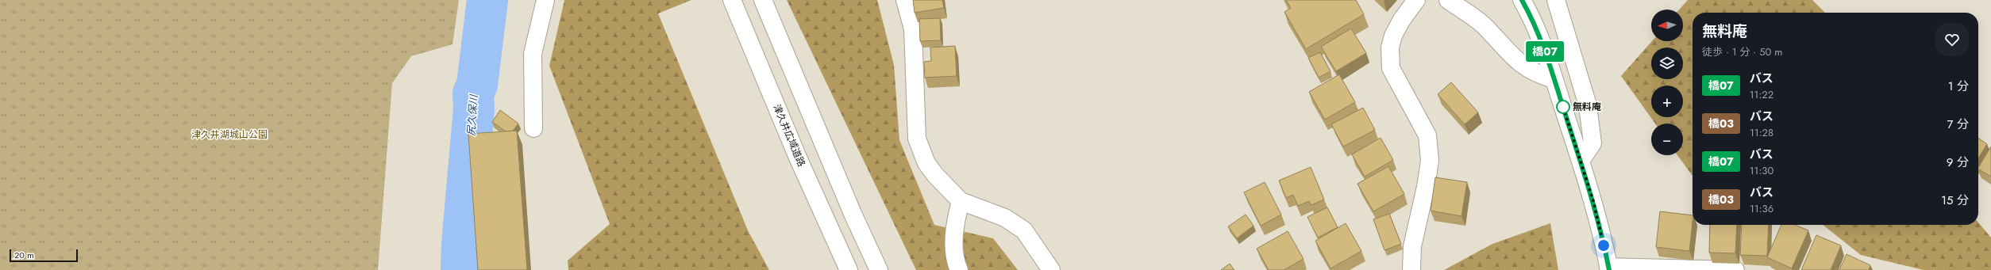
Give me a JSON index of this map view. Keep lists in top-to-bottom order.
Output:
{
  "streets": {
    "street": ["津久井広域道路"]
  },
  "water": ["尻久保川"],
  "parks": ["津久井湖城山公園"],
  "places": ["無料庵"],
  "lines": ["bus line 橋07"],
  "scale_bar": "20 m",
  "north": "left",
  "page": {
    "on_map": "橋07",
    "map_buttons": ["+", "−"],
    "heading": ["無料庵", "徒歩 · 1 分 · 50 m"],
    "list": [
      {
        "mark": "橋07",
        "name": "バス",
        "note": "11:22",
        "value": "1 分"
      },
      {
        "mark": "橋03",
        "name": "バス",
        "note": "11:28",
        "value": "7 分"
      },
      {
        "mark": "橋07",
        "name": "バス",
        "note": "11:30",
        "value": "9 分"
      },
      {
        "mark": "橋03",
        "name": "バス",
        "note": "11:36",
        "value": "15 分"
      }
    ],
    "scale": "20 m"
  }
}
